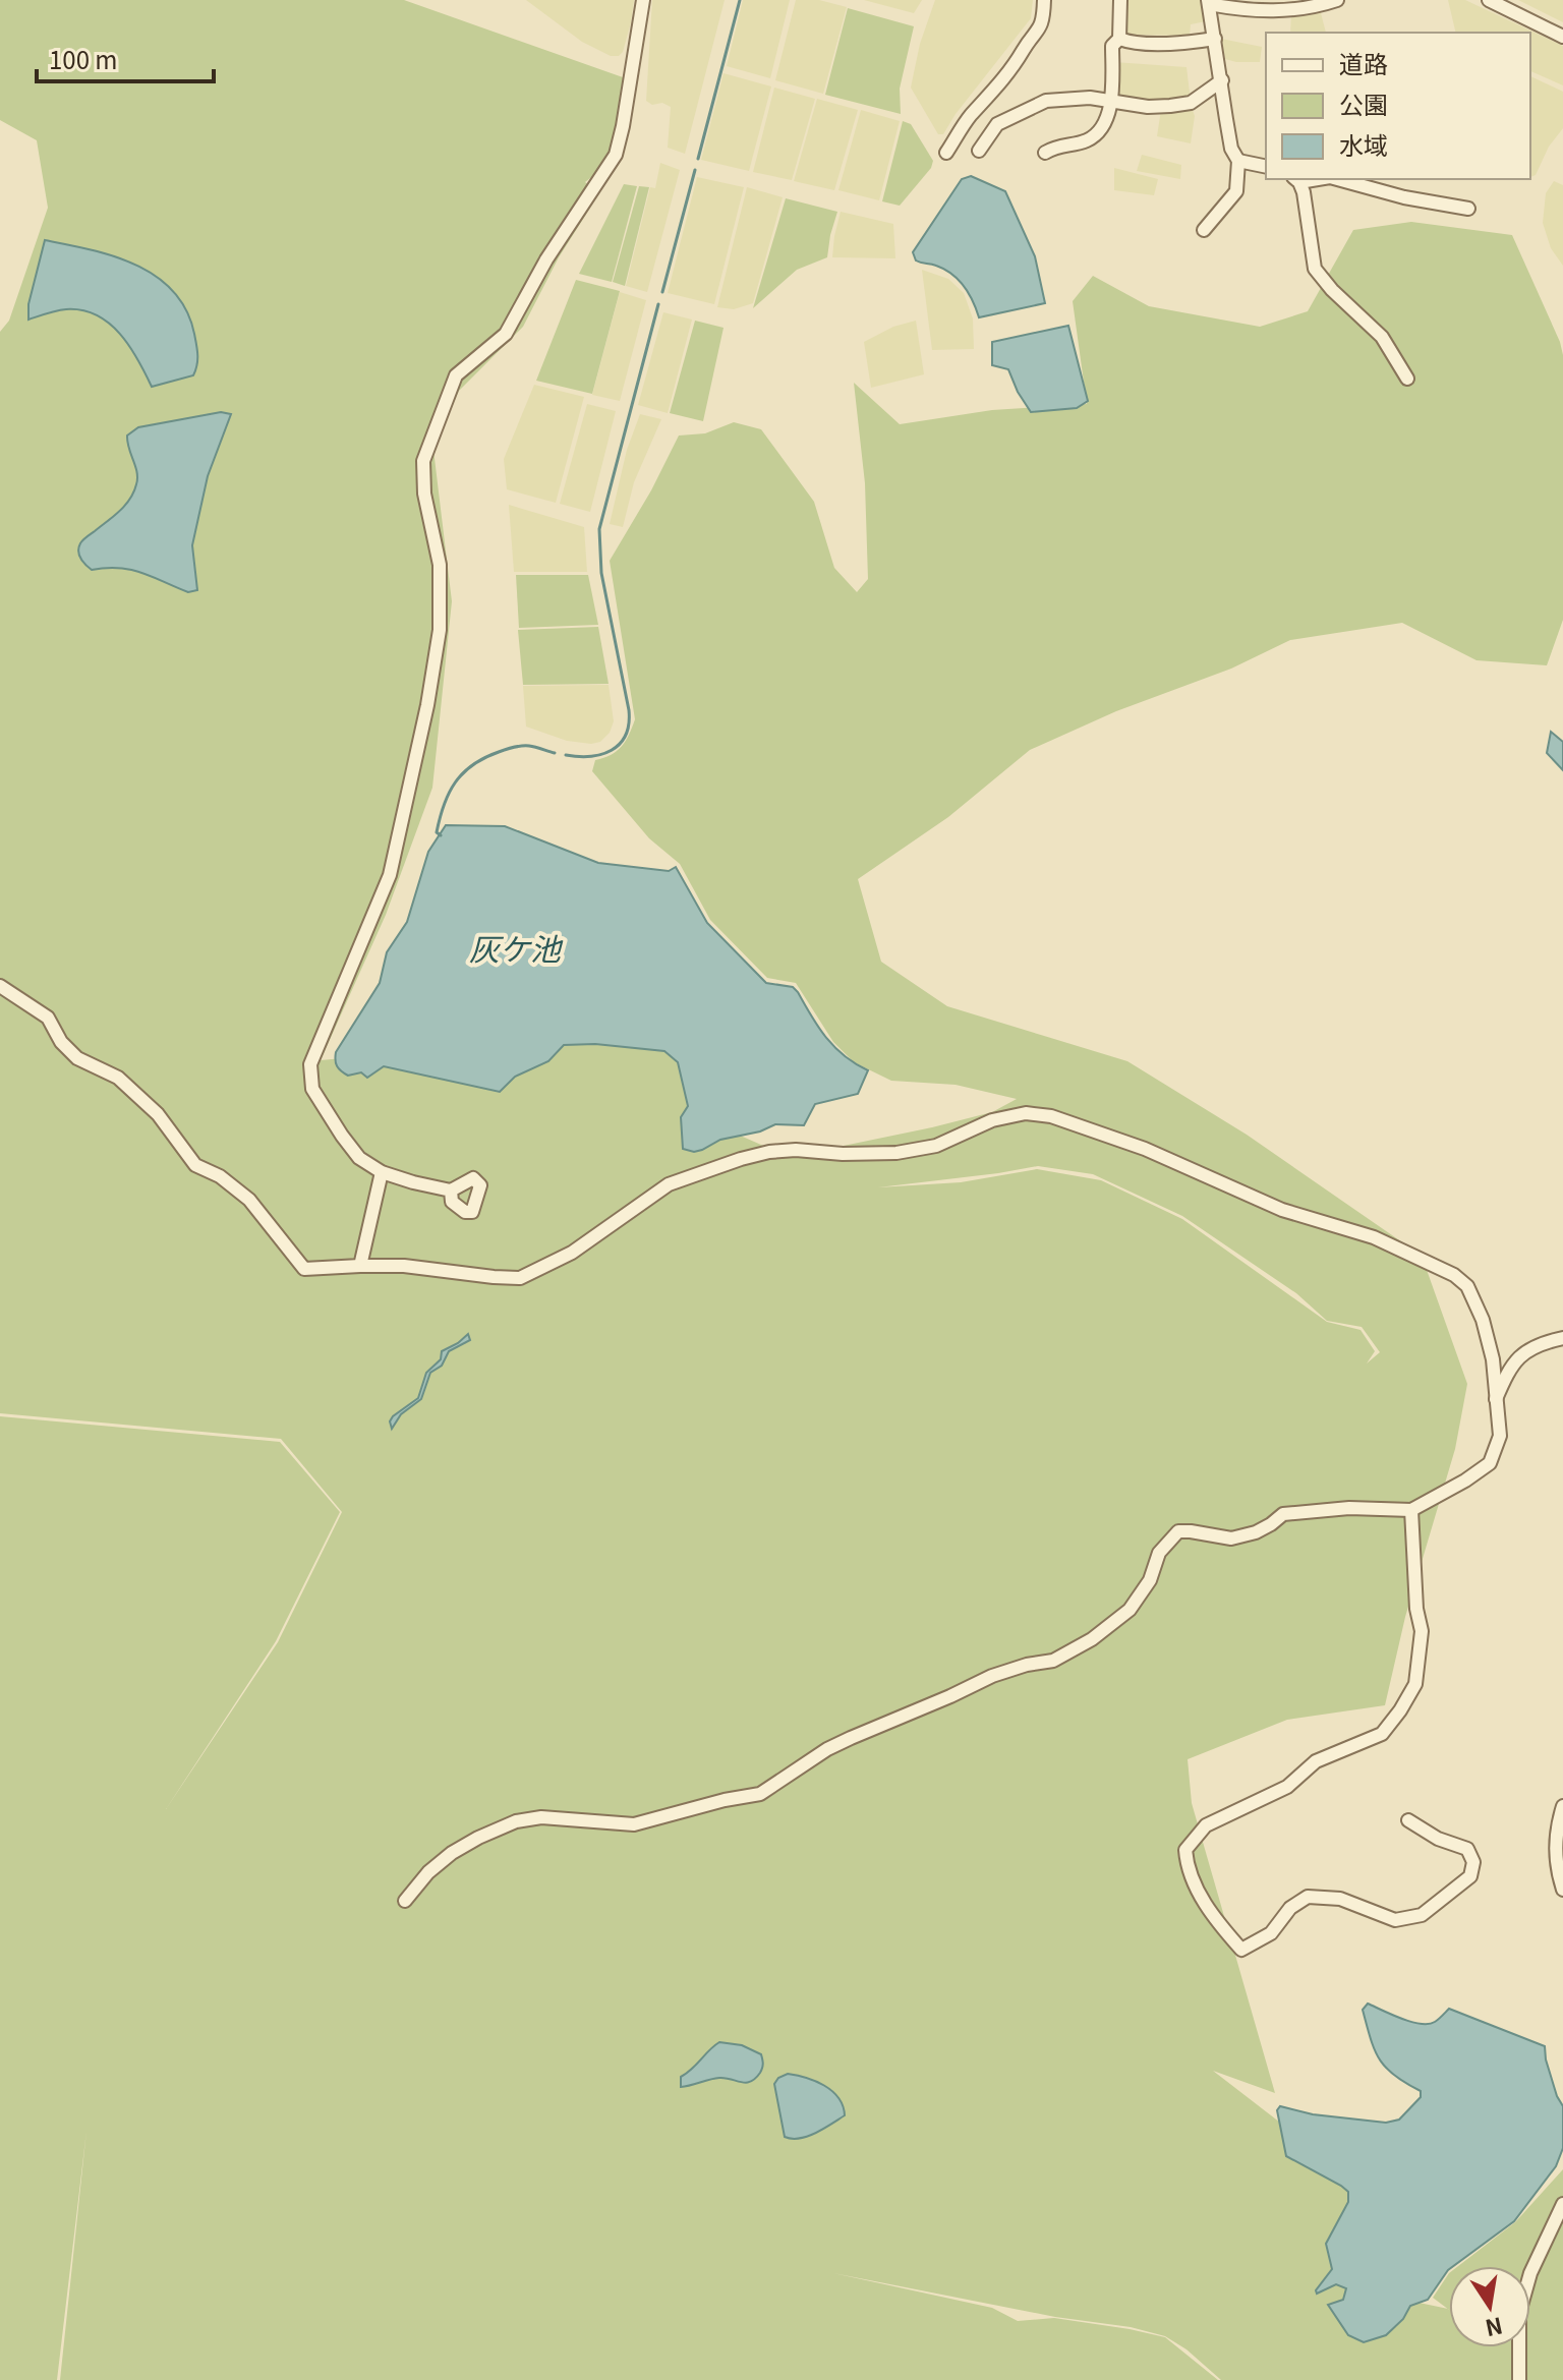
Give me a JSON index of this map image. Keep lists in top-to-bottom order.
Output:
{
  "water": ["灰ケ池"],
  "legend": ["道路", "公園", "水域"],
  "scale_bar": "100 m",
  "north": "bottom"
}
